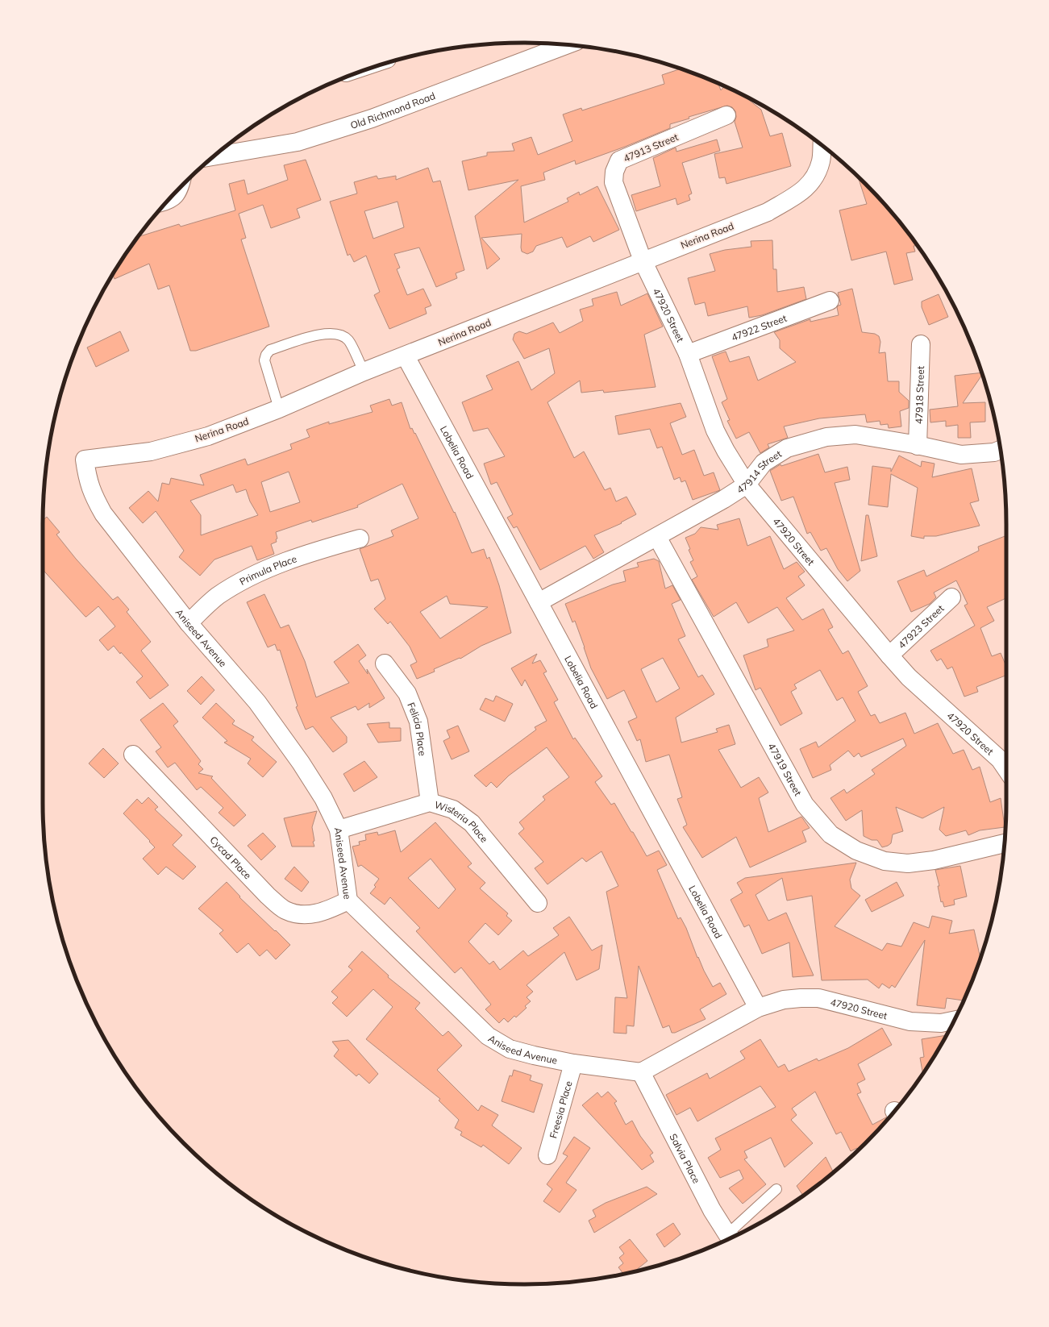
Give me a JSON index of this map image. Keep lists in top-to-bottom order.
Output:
{
  "streets": {
    "street": [
      "Old Richmond Road",
      "47913 Street",
      "Nerina Road",
      "47920 Street",
      "47922 Street",
      "47918 Street",
      "Lobelia Road",
      "47914 Street",
      "Primula Place",
      "47923 Street",
      "Aniseed Avenue",
      "Felicia Place",
      "47919 Street",
      "Wisteria Place",
      "Cycad Place",
      "Freesia Place",
      "Salvia Place"
    ]
  },
  "crossings": [
    ["47913 Street", "Nerina Road"],
    ["47913 Street", "47920 Street"],
    ["Nerina Road", "47920 Street"],
    ["Nerina Road", "Lobelia Road"],
    ["Nerina Road", "Aniseed Avenue"],
    ["47920 Street", "47922 Street"],
    ["47920 Street", "Lobelia Road"],
    ["47920 Street", "47914 Street"],
    ["47920 Street", "47923 Street"],
    ["47918 Street", "47914 Street"],
    ["Lobelia Road", "47914 Street"],
    ["47914 Street", "47919 Street"],
    ["Primula Place", "Aniseed Avenue"],
    ["Aniseed Avenue", "Wisteria Place"],
    ["Aniseed Avenue", "Cycad Place"],
    ["Aniseed Avenue", "Freesia Place"],
    ["Aniseed Avenue", "Salvia Place"],
    ["Felicia Place", "Wisteria Place"]
  ]
}
